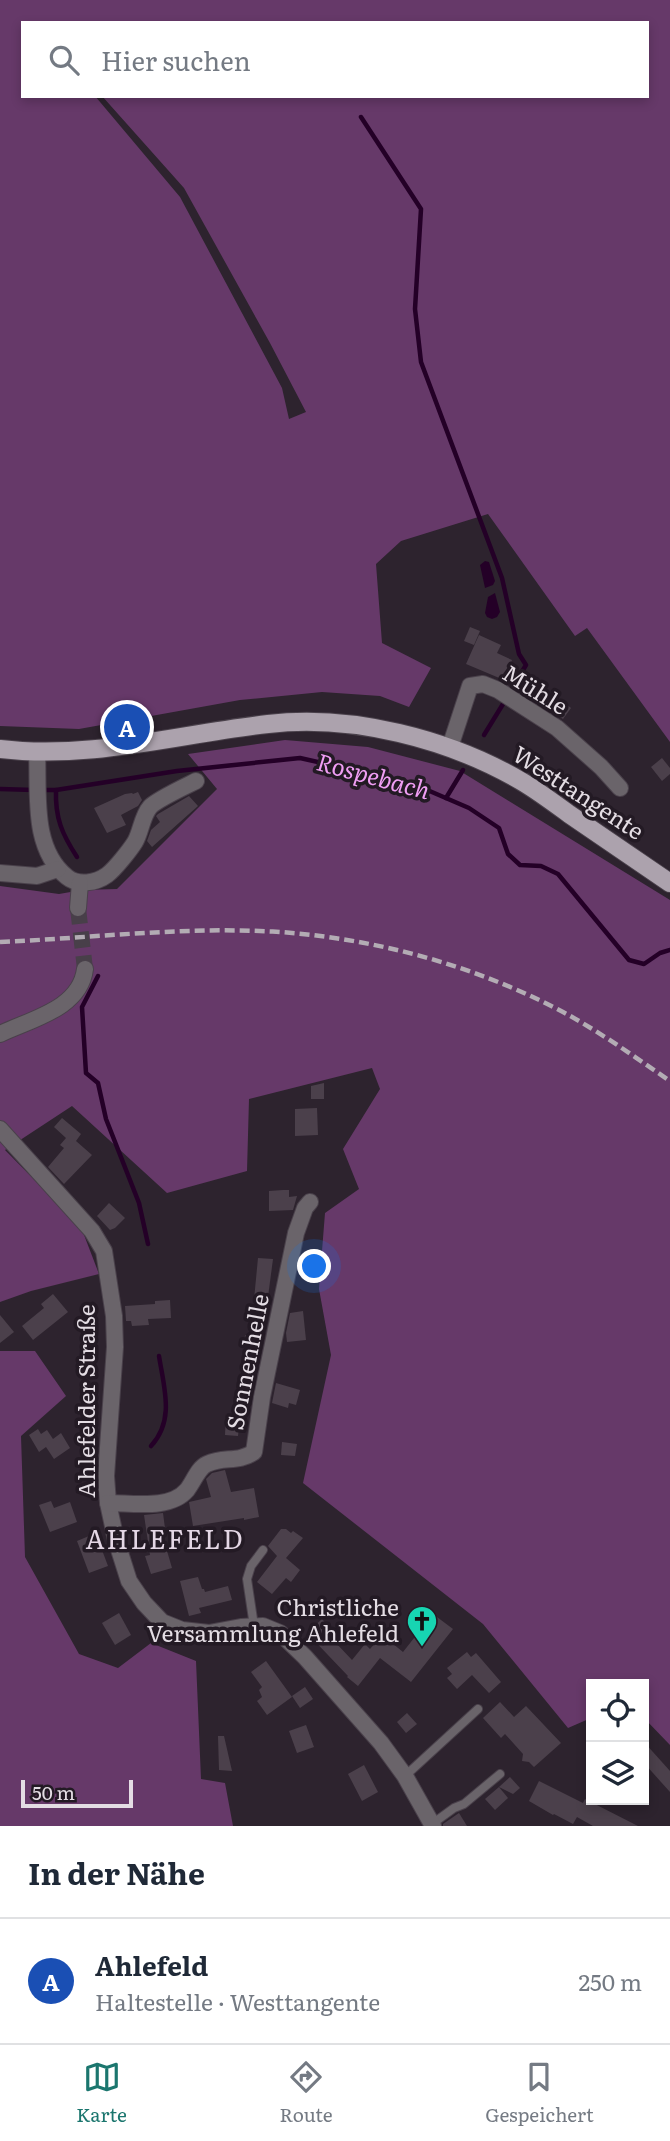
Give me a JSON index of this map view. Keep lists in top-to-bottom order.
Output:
{
  "streets": {
    "main road": ["Westtangente"],
    "street": ["Mühle", "Sonnenhelle", "Ahlefelder Straße"]
  },
  "crossings": [
    ["Mühle", "Westtangente"],
    ["Sonnenhelle", "Ahlefelder Straße"]
  ],
  "districts": ["AHLEFELD"],
  "water": ["Rospebach"],
  "places": {
    "church": ["Christliche Versammlung Ahlefeld"]
  },
  "scale_bar": "50 m",
  "page": {
    "search": "Hier suchen",
    "pins": "A",
    "scale": "50 m",
    "heading": "In der Nähe",
    "list": [
      {
        "mark": "A",
        "name": "Ahlefeld",
        "note": "Haltestelle · Westtangente",
        "value": "250 m"
      }
    ],
    "nav": ["Karte", "Route", "Gespeichert"]
  }
}
